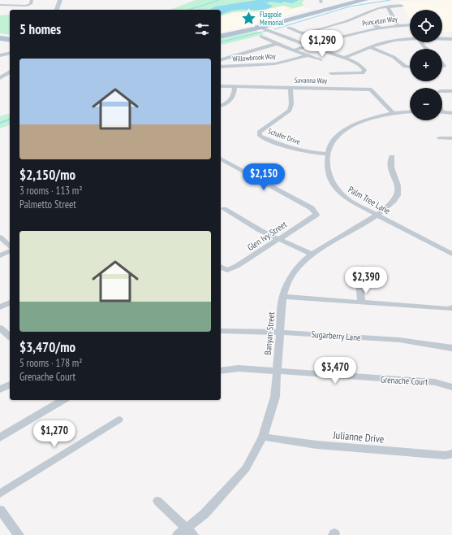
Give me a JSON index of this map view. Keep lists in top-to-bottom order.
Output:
{
  "streets": {
    "street": [
      "Princeton Way",
      "Willowbrook Way",
      "Savanna Way",
      "Schafer Drive",
      "Palm Tree Lane",
      "Glen Ivy Street",
      "Banyan Street",
      "Sugarberry Lane",
      "Grenache Court",
      "Julianne Drive"
    ]
  },
  "crossings": [
    ["Savanna Way", "Schafer Drive"],
    ["Savanna Way", "Palm Tree Lane"],
    ["Schafer Drive", "Palm Tree Lane"],
    ["Palm Tree Lane", "Banyan Street"],
    ["Banyan Street", "Sugarberry Lane"],
    ["Banyan Street", "Grenache Court"],
    ["Banyan Street", "Julianne Drive"]
  ],
  "places": {
    "place": ["Flagpole Memorial"]
  },
  "page": {
    "map_buttons": ["+", "−"],
    "heading": "5 homes",
    "price": [
      "$1,290",
      "$2,150",
      "$2,390",
      "$3,470",
      "$1,270"
    ],
    "list": [
      {
        "name": "$2,150/mo",
        "note": "3 rooms · 113 m² · Palmetto Street"
      },
      {
        "name": "$3,470/mo",
        "note": "5 rooms · 178 m² · Grenache Court"
      }
    ]
  }
}
